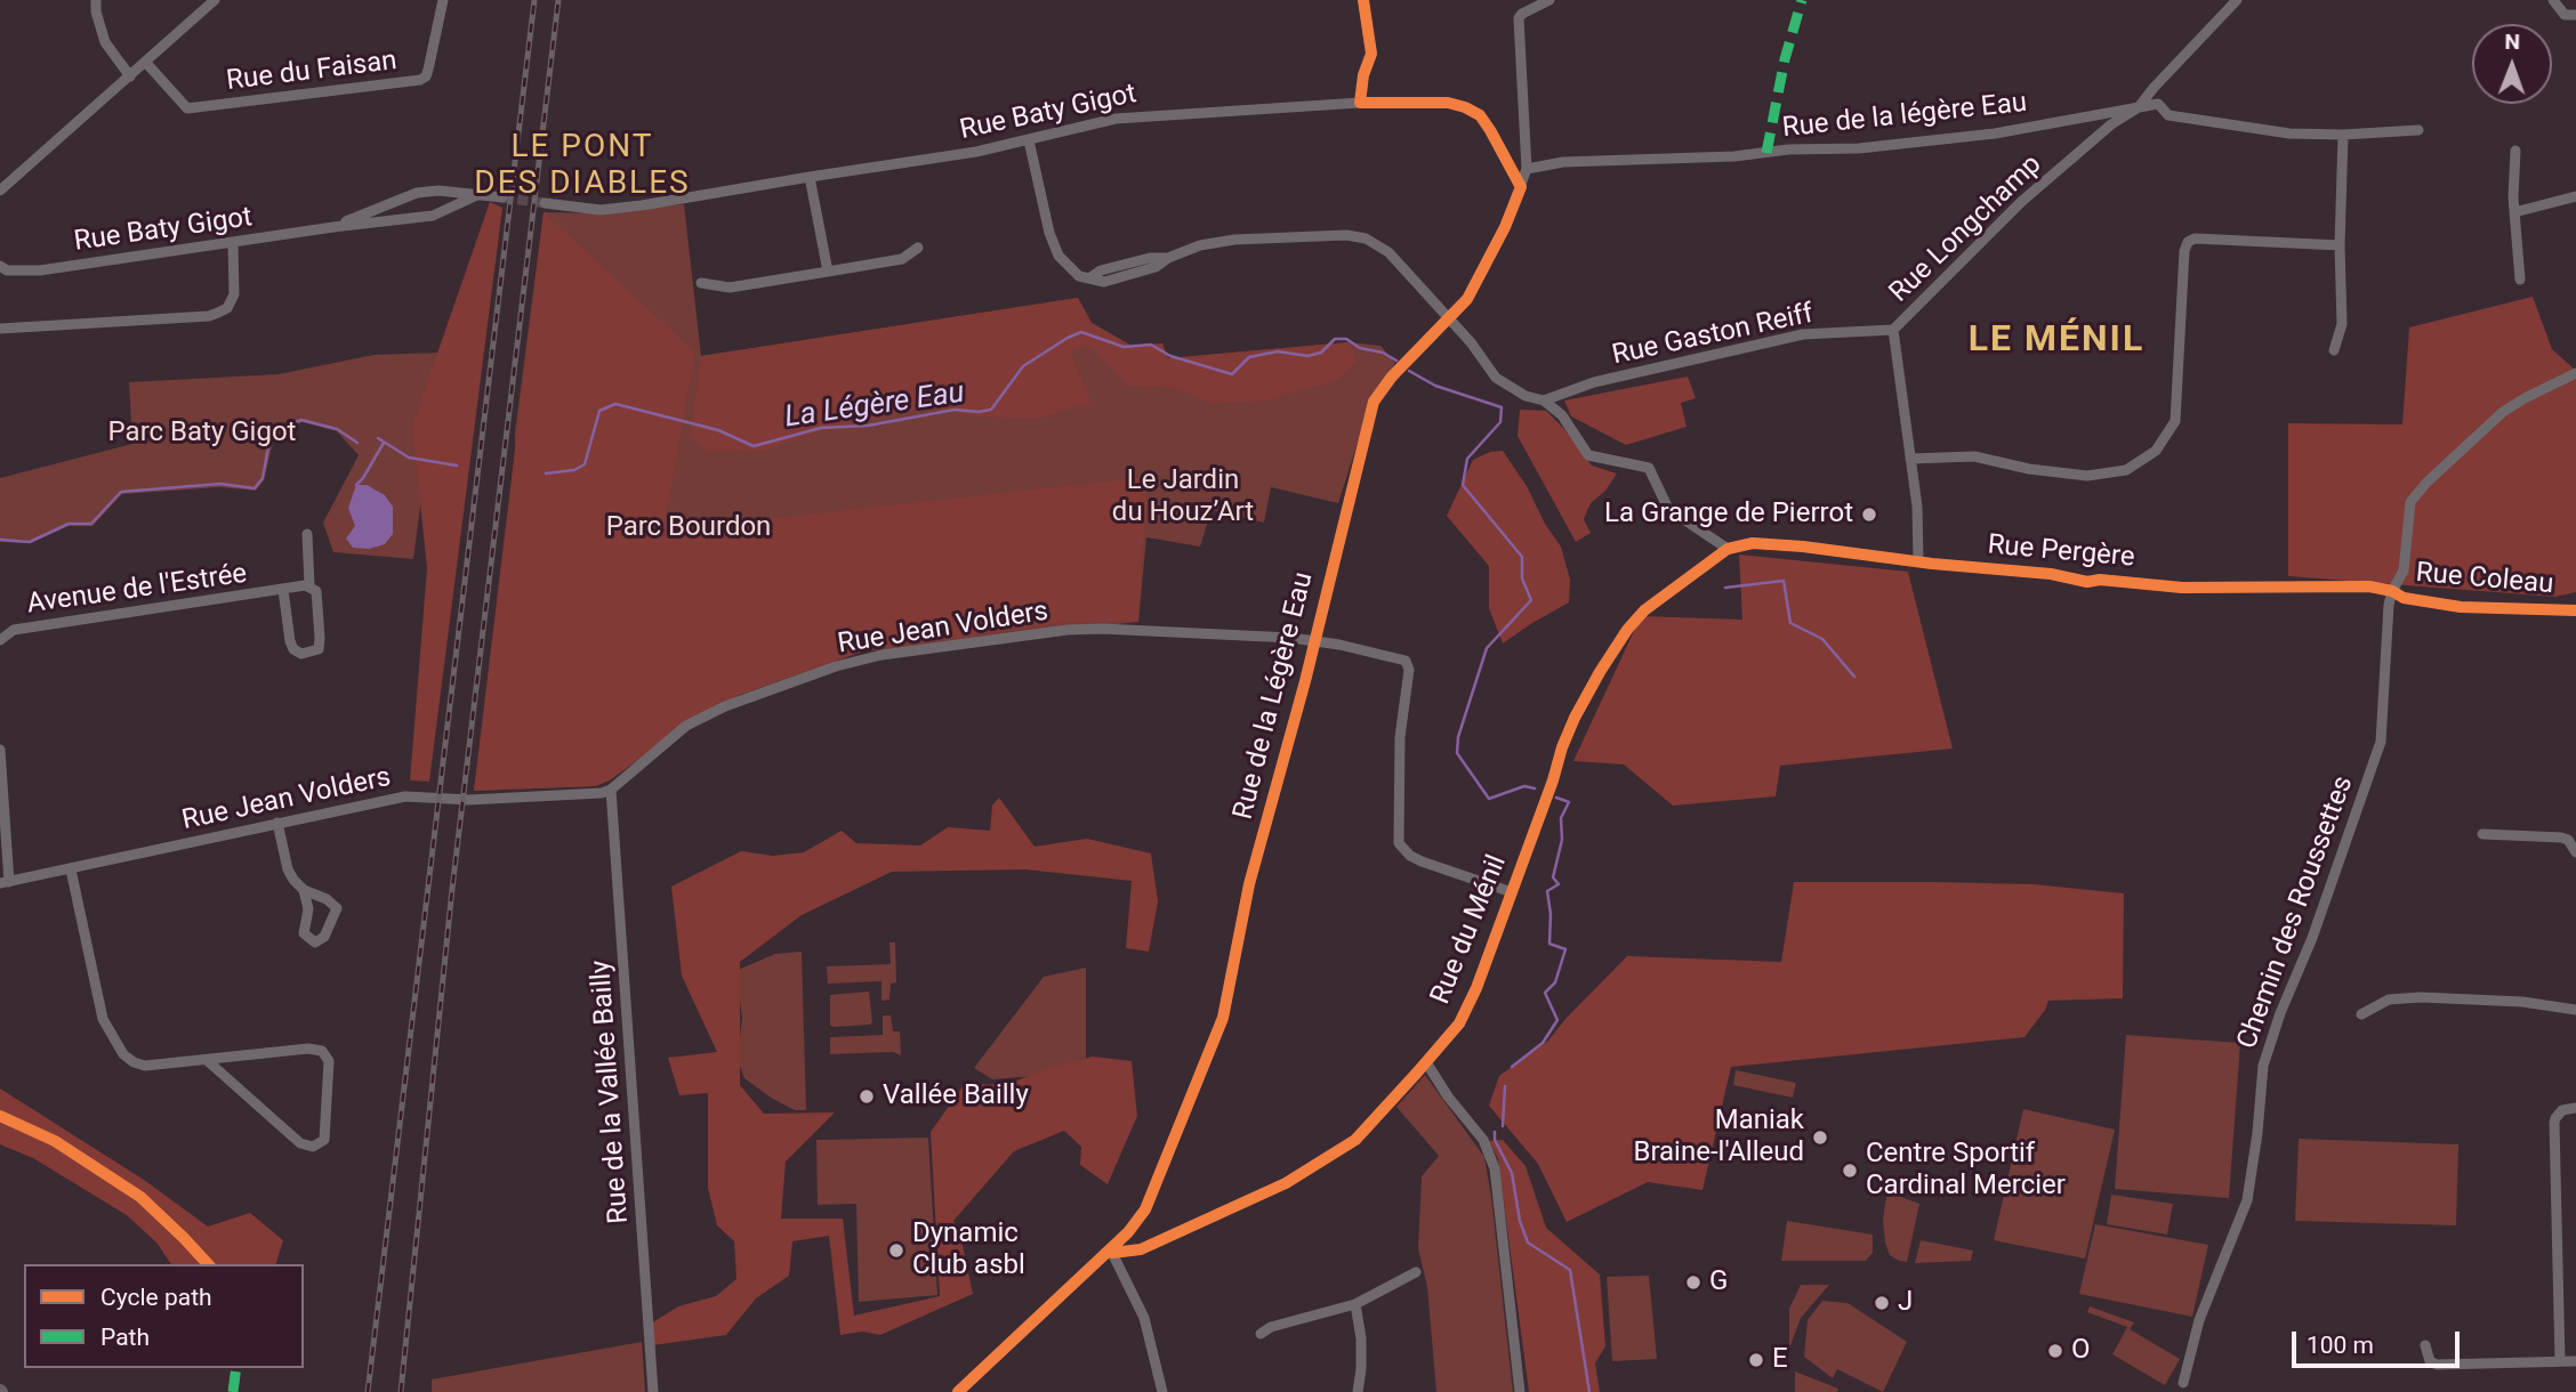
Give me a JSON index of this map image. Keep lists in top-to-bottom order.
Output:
{
  "streets": {
    "street": [
      "Rue du Faisan",
      "Rue Baty Gigot",
      "Rue de la légère Eau",
      "Rue Longchamp",
      "Rue Gaston Reiff",
      "Rue Pergère",
      "Rue Coleau",
      "Avenue de l'Estrée",
      "Rue Jean Volders",
      "Rue de la Légère Eau",
      "Chemin des Roussettes",
      "Rue du Ménil",
      "Rue de la Vallée Bailly"
    ]
  },
  "crossings": [
    ["Rue Baty Gigot", "Rue de la Légère Eau"],
    ["Rue de la légère Eau", "Rue Longchamp"],
    ["Rue de la légère Eau", "Rue de la Légère Eau"],
    ["Rue Longchamp", "Rue Gaston Reiff"],
    ["Rue Longchamp", "Rue Pergère"],
    ["Rue Pergère", "Rue Coleau"],
    ["Rue Pergère", "Chemin des Roussettes"],
    ["Rue Pergère", "Rue du Ménil"],
    ["Rue Coleau", "Chemin des Roussettes"],
    ["Rue Jean Volders", "Rue de la Légère Eau"],
    ["Rue Jean Volders", "Rue du Ménil"],
    ["Rue Jean Volders", "Rue de la Vallée Bailly"],
    ["Rue de la Légère Eau", "Rue du Ménil"]
  ],
  "districts": ["LE PONT DES DIABLES", "LE MÉNIL"],
  "water": ["La Légère Eau"],
  "parks": ["Parc Baty Gigot", "Le Jardin du Houz’Art", "Parc Bourdon"],
  "places": [
    "La Grange de Pierrot",
    "Vallée Bailly",
    "Maniak Braine-l'Alleud",
    "Centre Sportif Cardinal Mercier",
    "Dynamic Club asbl",
    "G",
    "J",
    "O",
    "E"
  ],
  "legend": ["Cycle path", "Path"],
  "scale_bar": "100 m",
  "north": "top"
}
